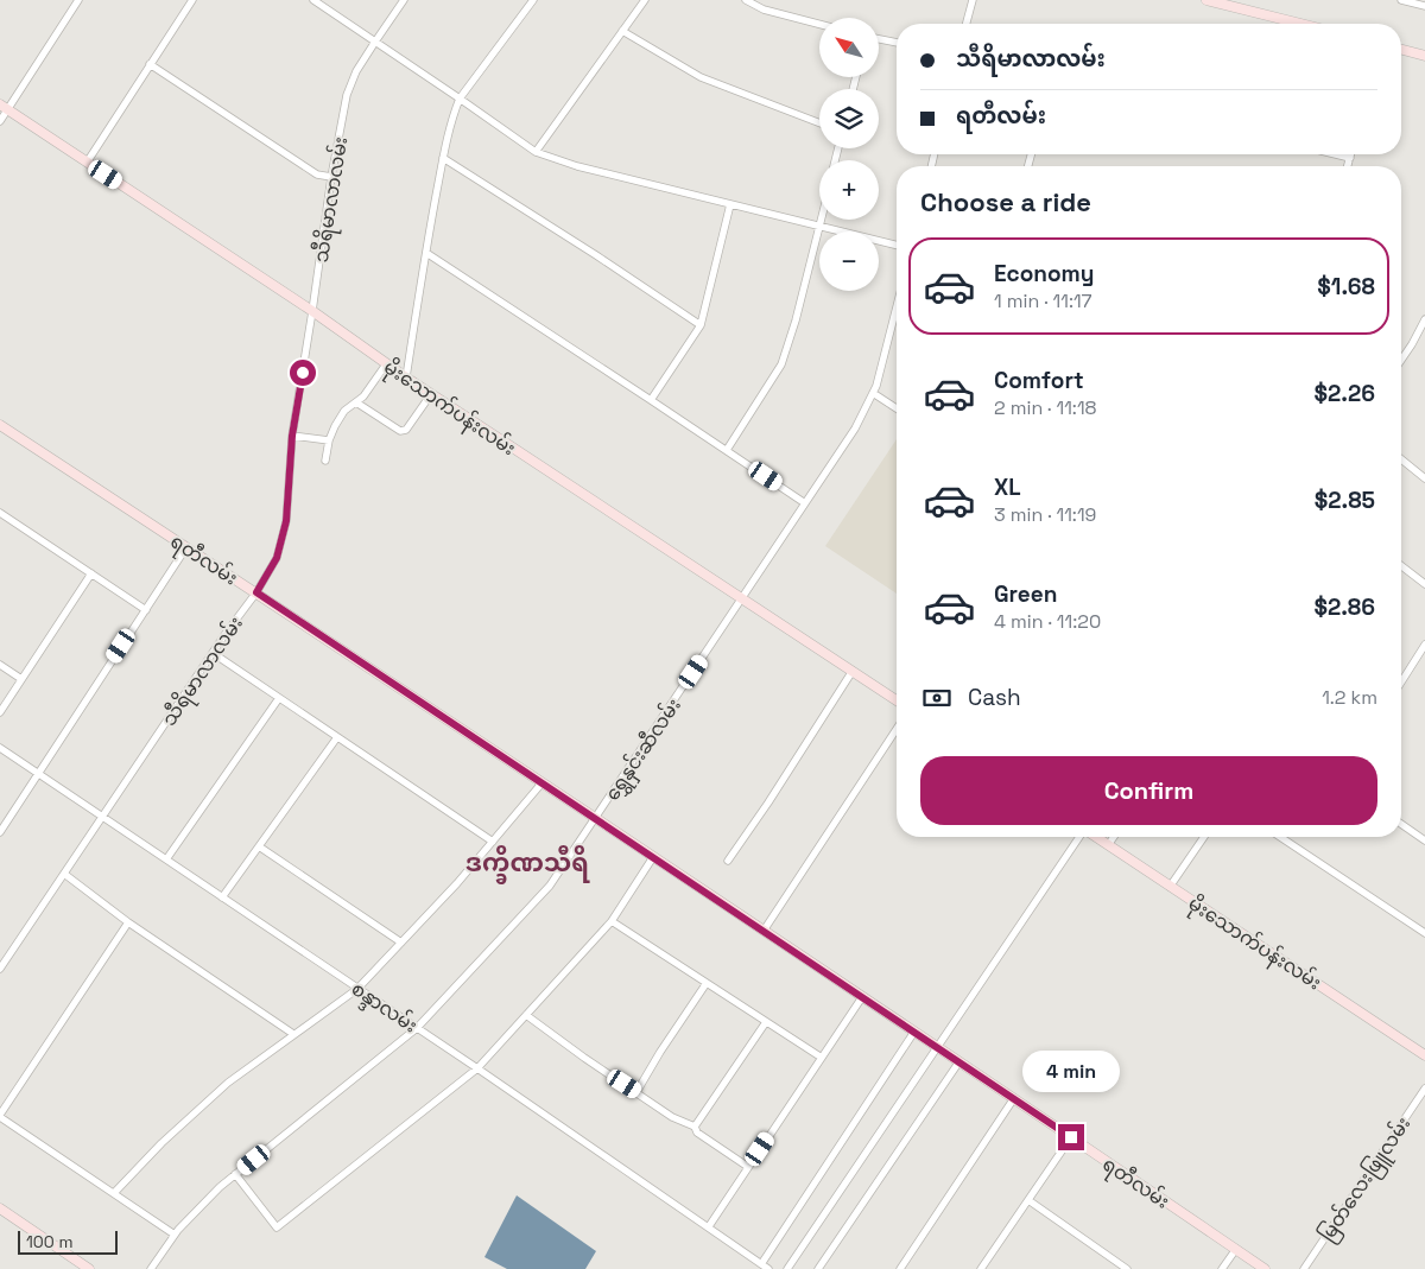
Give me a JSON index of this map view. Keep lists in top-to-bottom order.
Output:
{
  "streets": {
    "street": [
      "သီရိမာလာလမ်း",
      "မိုးသောက်ပန်းလမ်း",
      "ရတီလမ်း",
      "ရွှေနှင်းဆီလမ်း",
      "စန္ဒာလမ်း",
      "မြတ်လေးဖြူလမ်း"
    ]
  },
  "crossings": [
    ["သီရိမာလာလမ်း", "မိုးသောက်ပန်းလမ်း"],
    ["သီရိမာလာလမ်း", "ရတီလမ်း"],
    ["သီရိမာလာလမ်း", "စန္ဒာလမ်း"],
    ["မိုးသောက်ပန်းလမ်း", "ရွှေနှင်းဆီလမ်း"],
    ["ရတီလမ်း", "ရွှေနှင်းဆီလမ်း"],
    ["ရွှေနှင်းဆီလမ်း", "စန္ဒာလမ်း"]
  ],
  "districts": ["ဒက္ခိဏသီရိ"],
  "scale_bar": "100 m",
  "north": "top left",
  "page": {
    "map_buttons": ["+", "−"],
    "banner": ["သီရိမာလာလမ်း", "ရတီလမ်း"],
    "heading": "Choose a ride",
    "list": [
      {
        "name": "Economy",
        "note": "1 min · 11:17",
        "value": "$1.68"
      },
      {
        "name": "Comfort",
        "note": "2 min · 11:18",
        "value": "$2.26"
      },
      {
        "name": "XL",
        "note": "3 min · 11:19",
        "value": "$2.85"
      },
      {
        "name": "Green",
        "note": "4 min · 11:20",
        "value": "$2.86"
      }
    ],
    "pay": ["Cash", "1.2 km"],
    "buttons": "Confirm",
    "bubble": "4 min",
    "scale": "100 m"
  }
}
